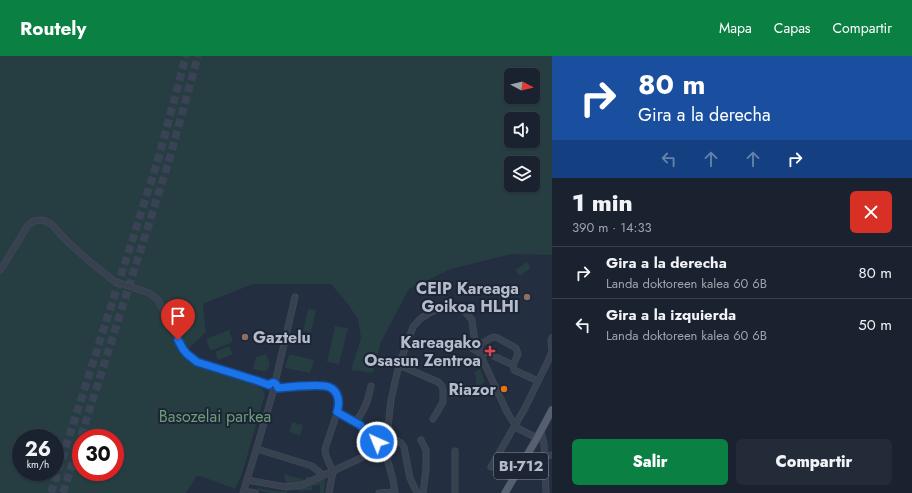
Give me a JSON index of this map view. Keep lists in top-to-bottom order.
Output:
{
  "streets": {
    "main road": ["BI-712"]
  },
  "parks": ["Basozelai parkea"],
  "places": {
    "other": ["CEIP Kareaga Goikoa HLHI", "Gaztelu", "Riazor"],
    "health": ["Kareagako Osasun Zentroa"]
  },
  "north": "right",
  "page": {
    "header": "Routely",
    "nav": ["Mapa", "Capas", "Compartir"],
    "turn": ["80 m", "Gira a la derecha"],
    "heading": ["1 min", "390 m · 14:33"],
    "list": [
      {
        "name": "Gira a la derecha",
        "note": "Landa doktoreen kalea 60 6B",
        "value": "80 m"
      },
      {
        "name": "Gira a la izquierda",
        "note": "Landa doktoreen kalea 60 6B",
        "value": "50 m"
      }
    ],
    "speed": "26 km/h",
    "limit": "30",
    "buttons": ["Salir", "Compartir"]
  }
}
